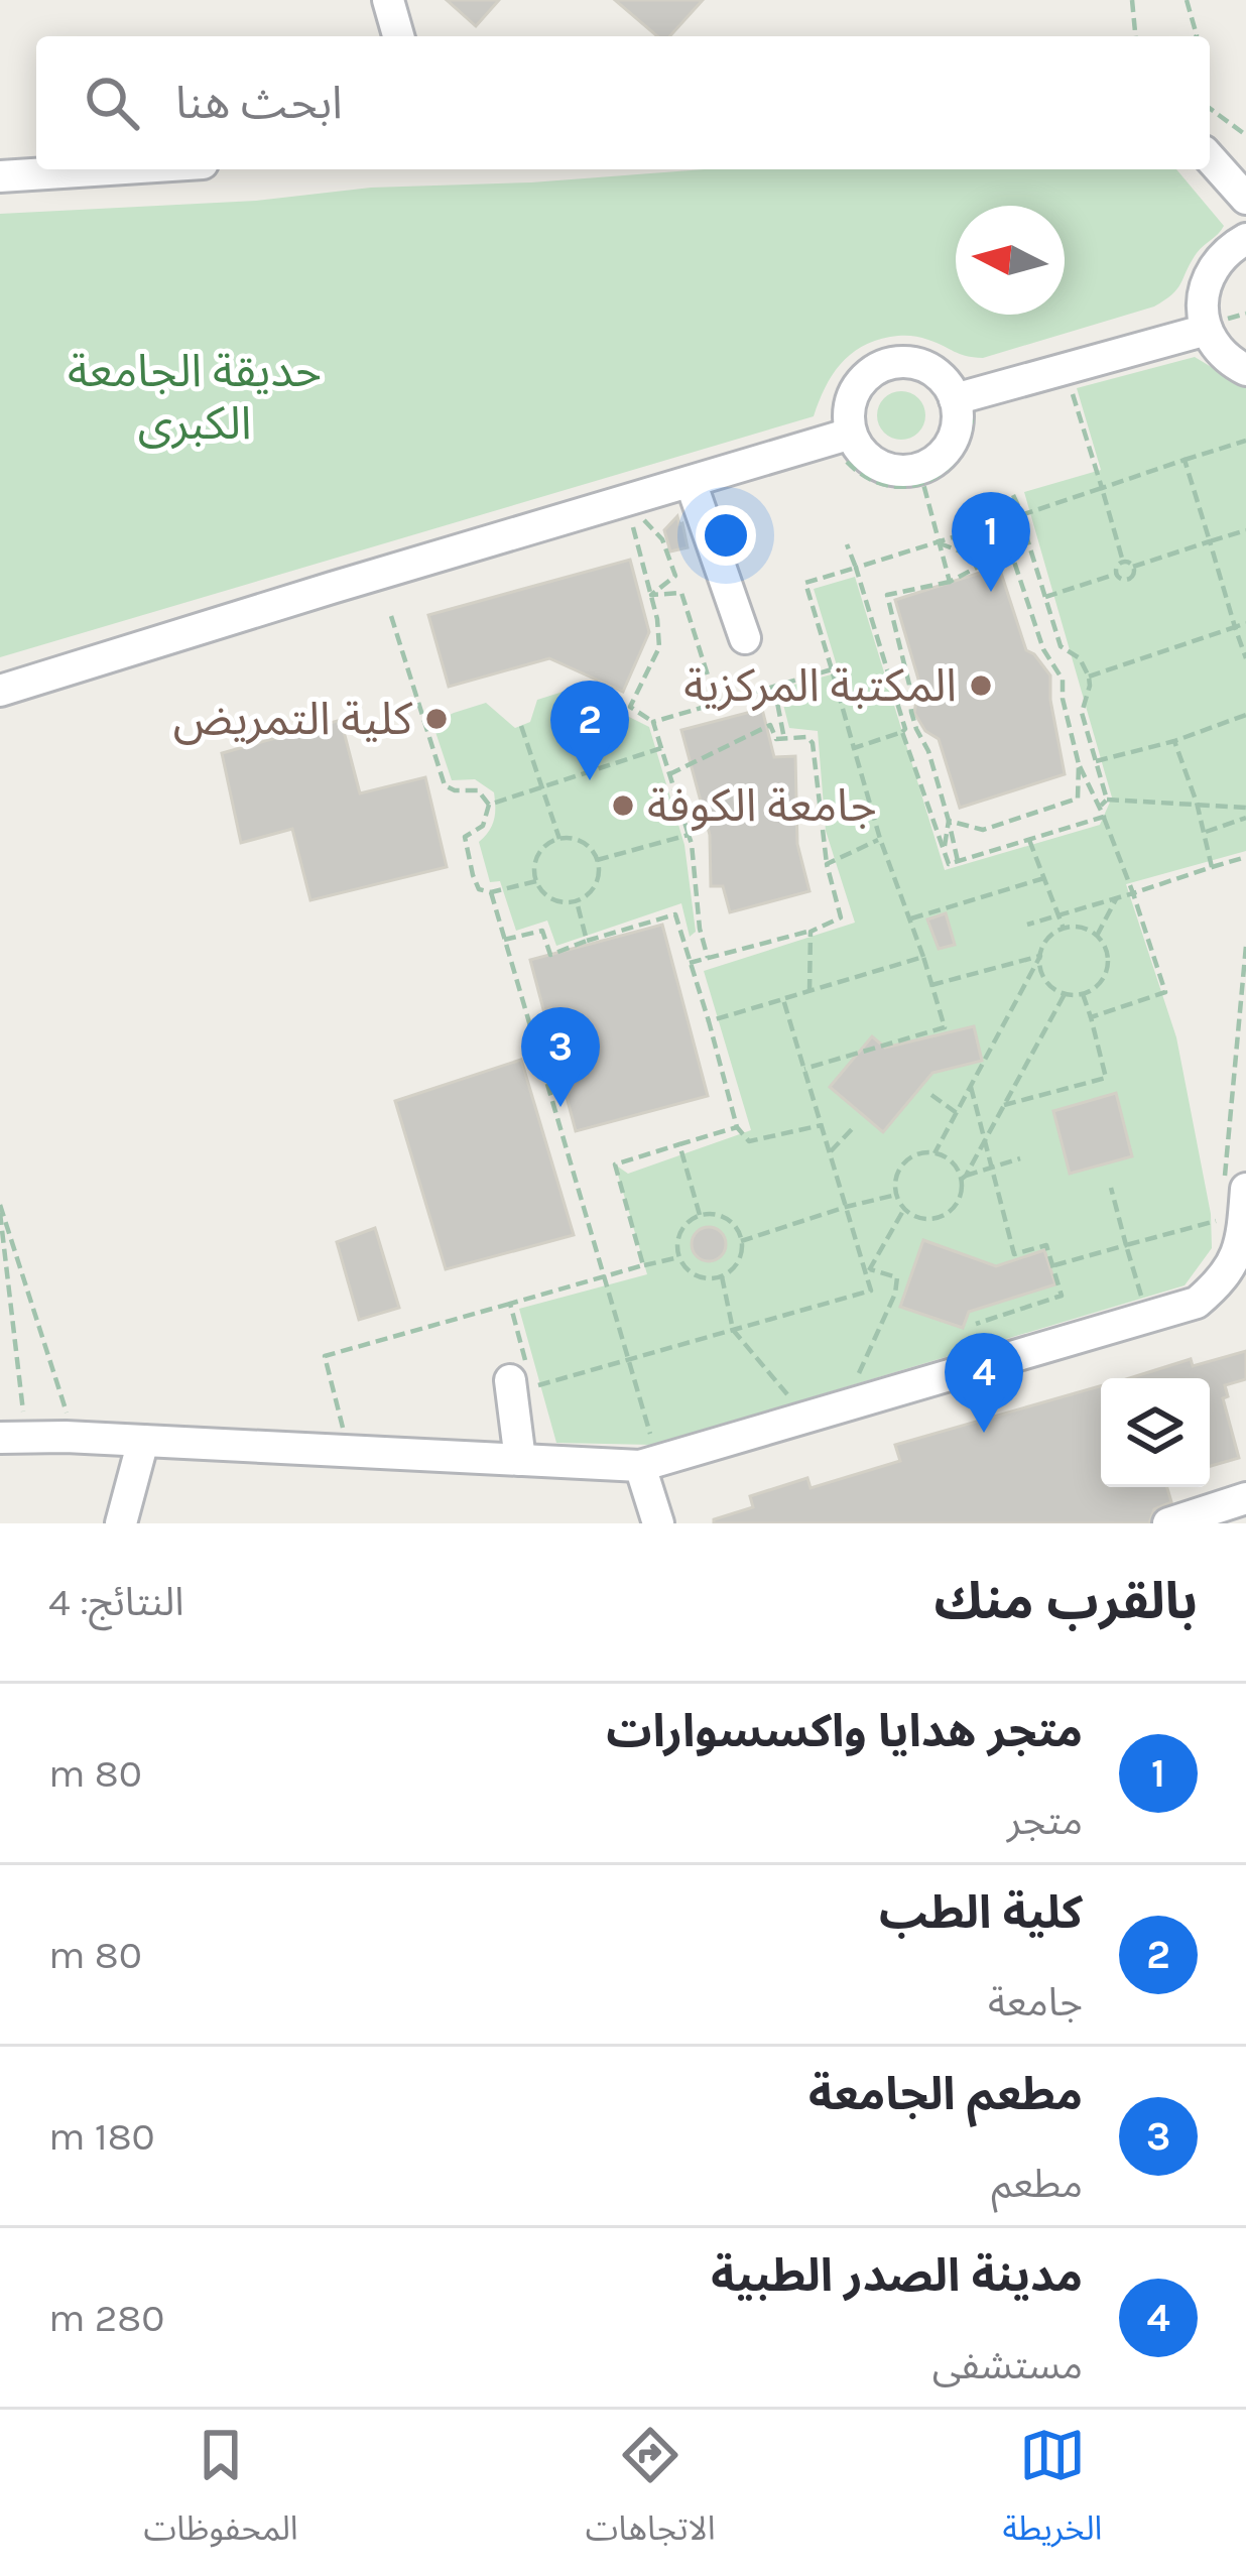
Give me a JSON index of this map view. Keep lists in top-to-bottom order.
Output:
{
  "parks": ["حديقة الجامعة الكبرى"],
  "places": ["المكتبة المركزية", "كلية التمريض", "جامعة الكوفة"],
  "north": "left",
  "page": {
    "search": "ابحث هنا",
    "pins": [
      "1",
      "2",
      "3",
      "4"
    ],
    "heading": ["بالقرب منك", "النتائج: 4"],
    "list": [
      {
        "mark": "1",
        "name": "متجر هدايا واكسسوارات",
        "note": "متجر",
        "value": "80 m"
      },
      {
        "mark": "2",
        "name": "كلية الطب",
        "note": "جامعة",
        "value": "80 m"
      },
      {
        "mark": "3",
        "name": "مطعم الجامعة",
        "note": "مطعم",
        "value": "180 m"
      },
      {
        "mark": "4",
        "name": "مدينة الصدر الطبية",
        "note": "مستشفى",
        "value": "280 m"
      }
    ],
    "nav": ["الخريطة", "الاتجاهات", "المحفوظات"]
  }
}
